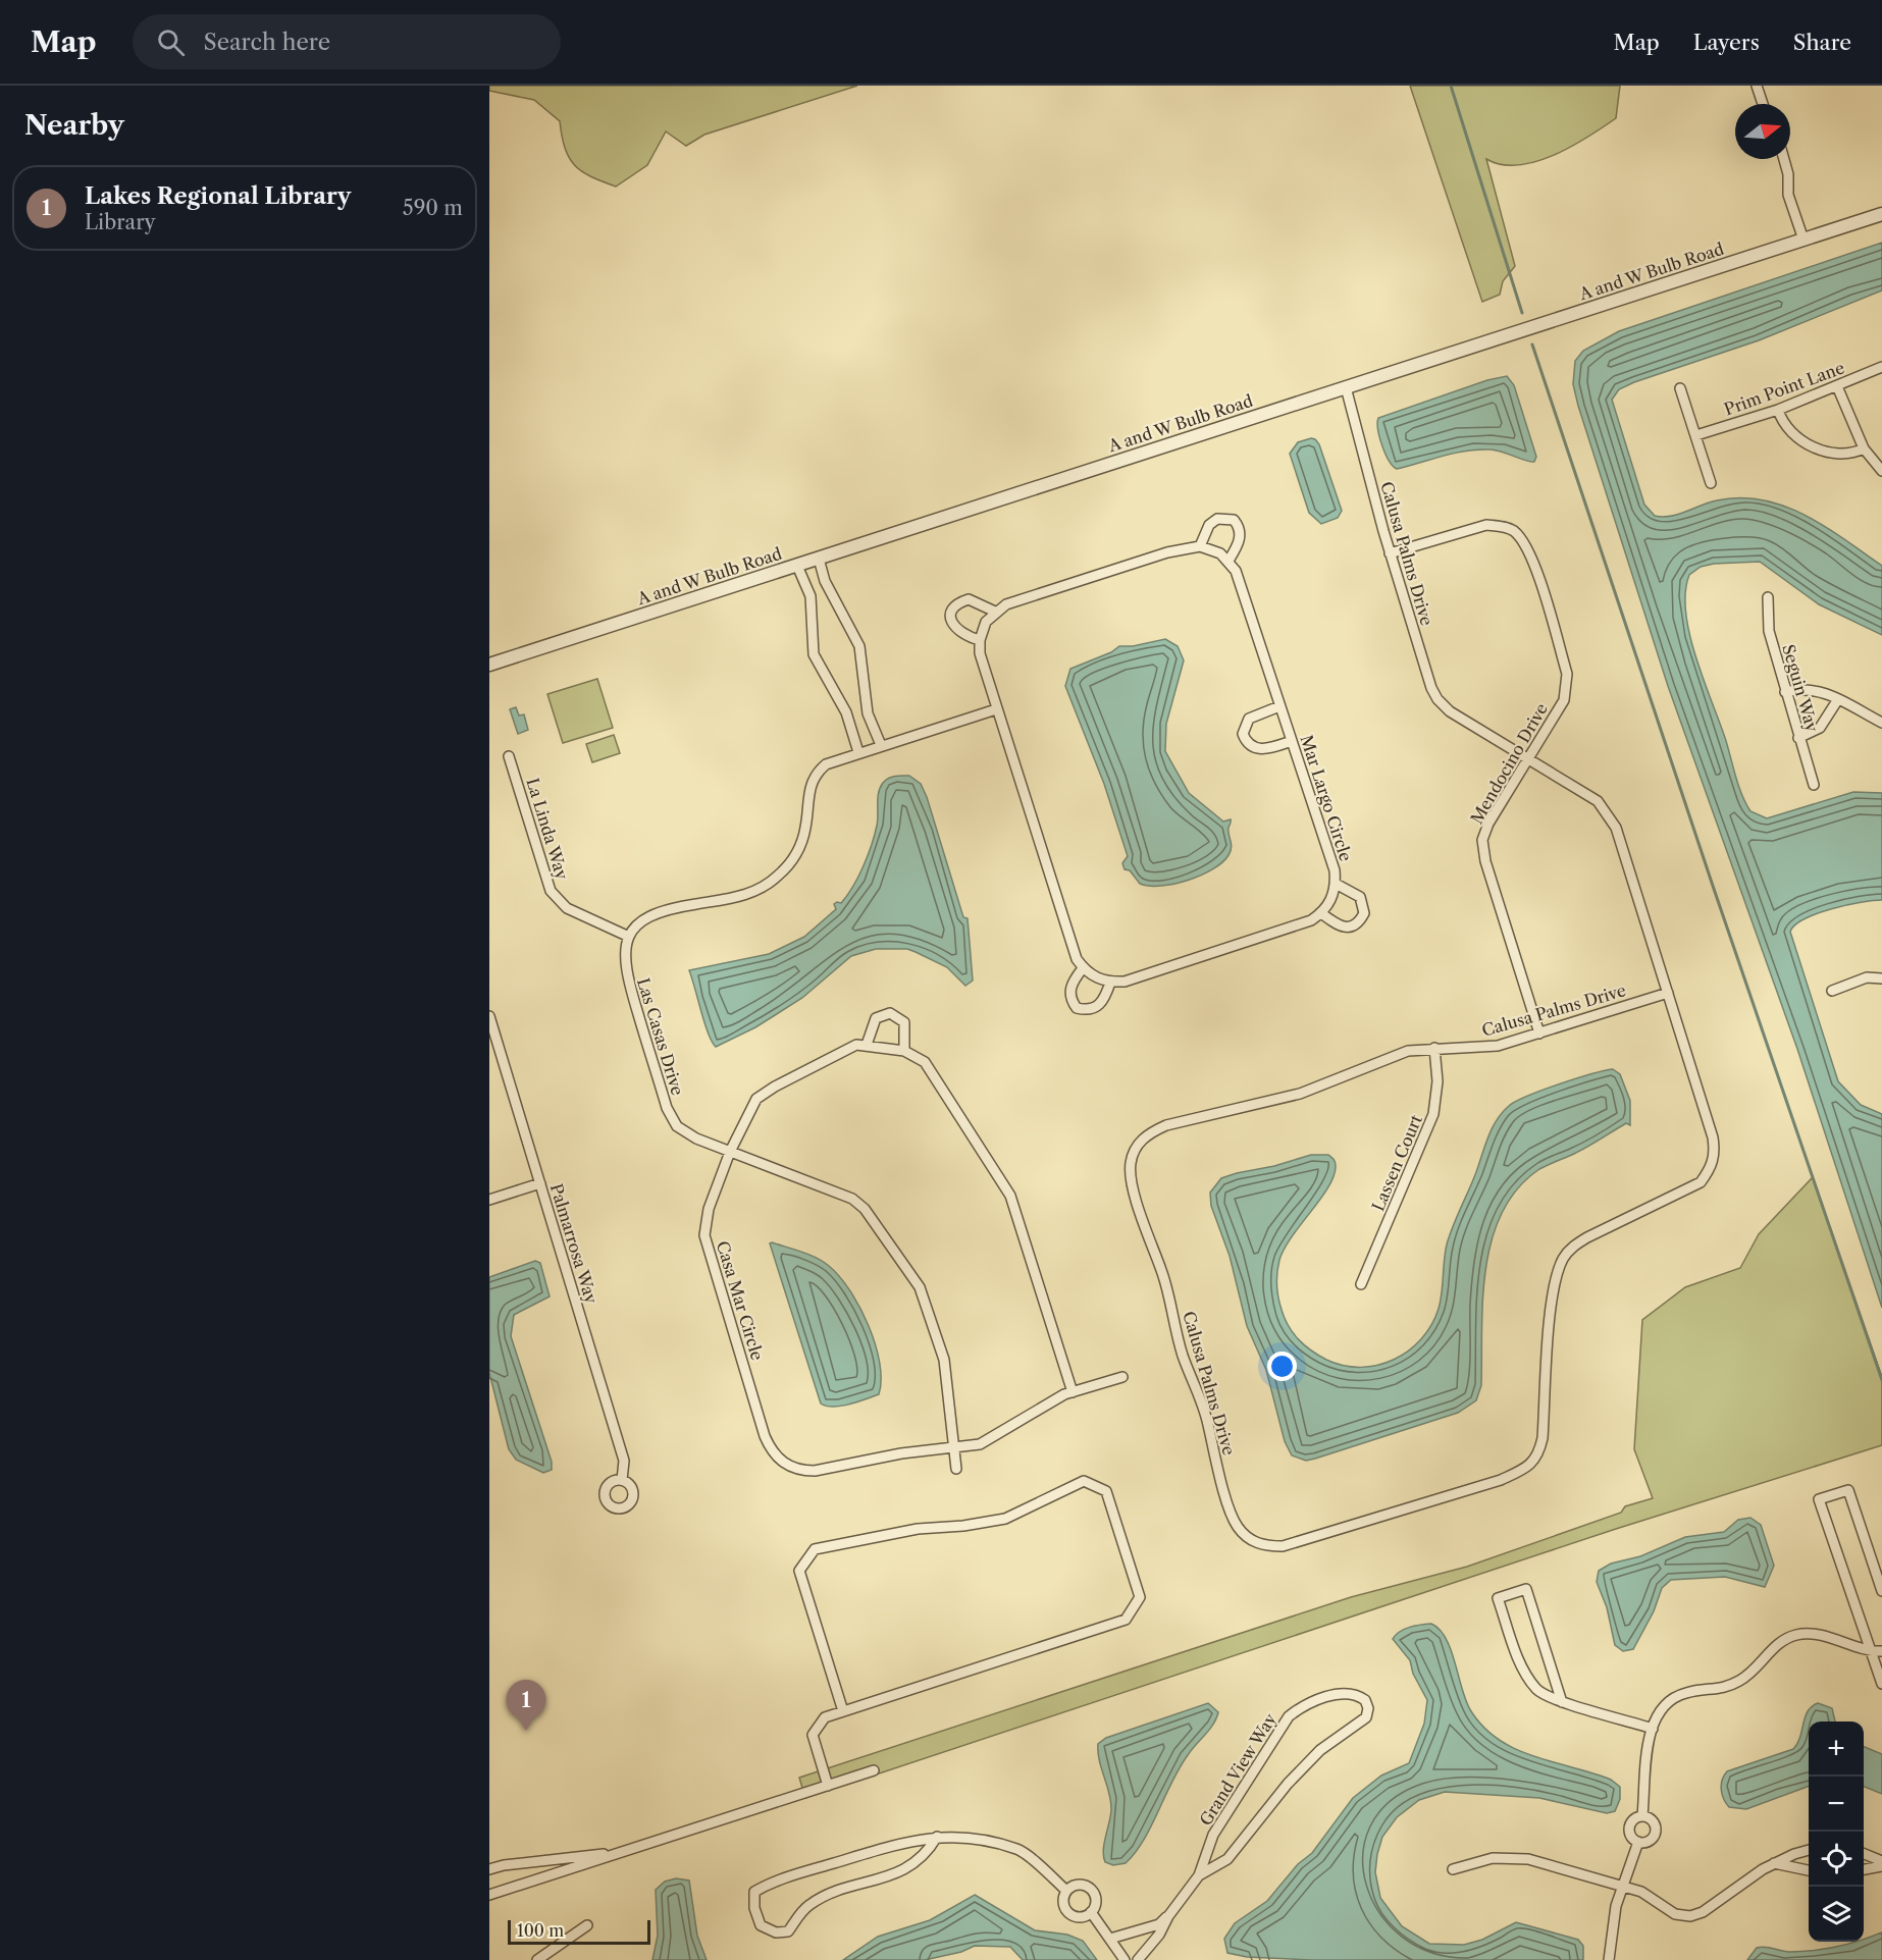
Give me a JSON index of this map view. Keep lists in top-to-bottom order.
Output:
{
  "streets": {
    "street": [
      "A and W Bulb Road",
      "Prim Point Lane",
      "Calusa Palms Drive",
      "Seguin Way",
      "Mendocino Drive",
      "Mar Largo Circle",
      "La Linda Way",
      "Las Casas Drive",
      "Lassen Court",
      "Palmarrosa Way",
      "Casa Mar Circle",
      "Grand View Way"
    ]
  },
  "crossings": [
    ["A and W Bulb Road", "Calusa Palms Drive"],
    ["Calusa Palms Drive", "Mendocino Drive"],
    ["Calusa Palms Drive", "Lassen Court"],
    ["La Linda Way", "Las Casas Drive"],
    ["Las Casas Drive", "Casa Mar Circle"]
  ],
  "scale_bar": "100 m",
  "north": "right",
  "page": {
    "header": "Map",
    "search": "Search here",
    "nav": ["Map", "Layers", "Share"],
    "heading": "Nearby",
    "list": [
      {
        "mark": "1",
        "name": "Lakes Regional Library",
        "note": "Library",
        "value": "590 m"
      }
    ],
    "pins": "1",
    "map_buttons": ["+", "−"],
    "scale": "100 m"
  }
}
